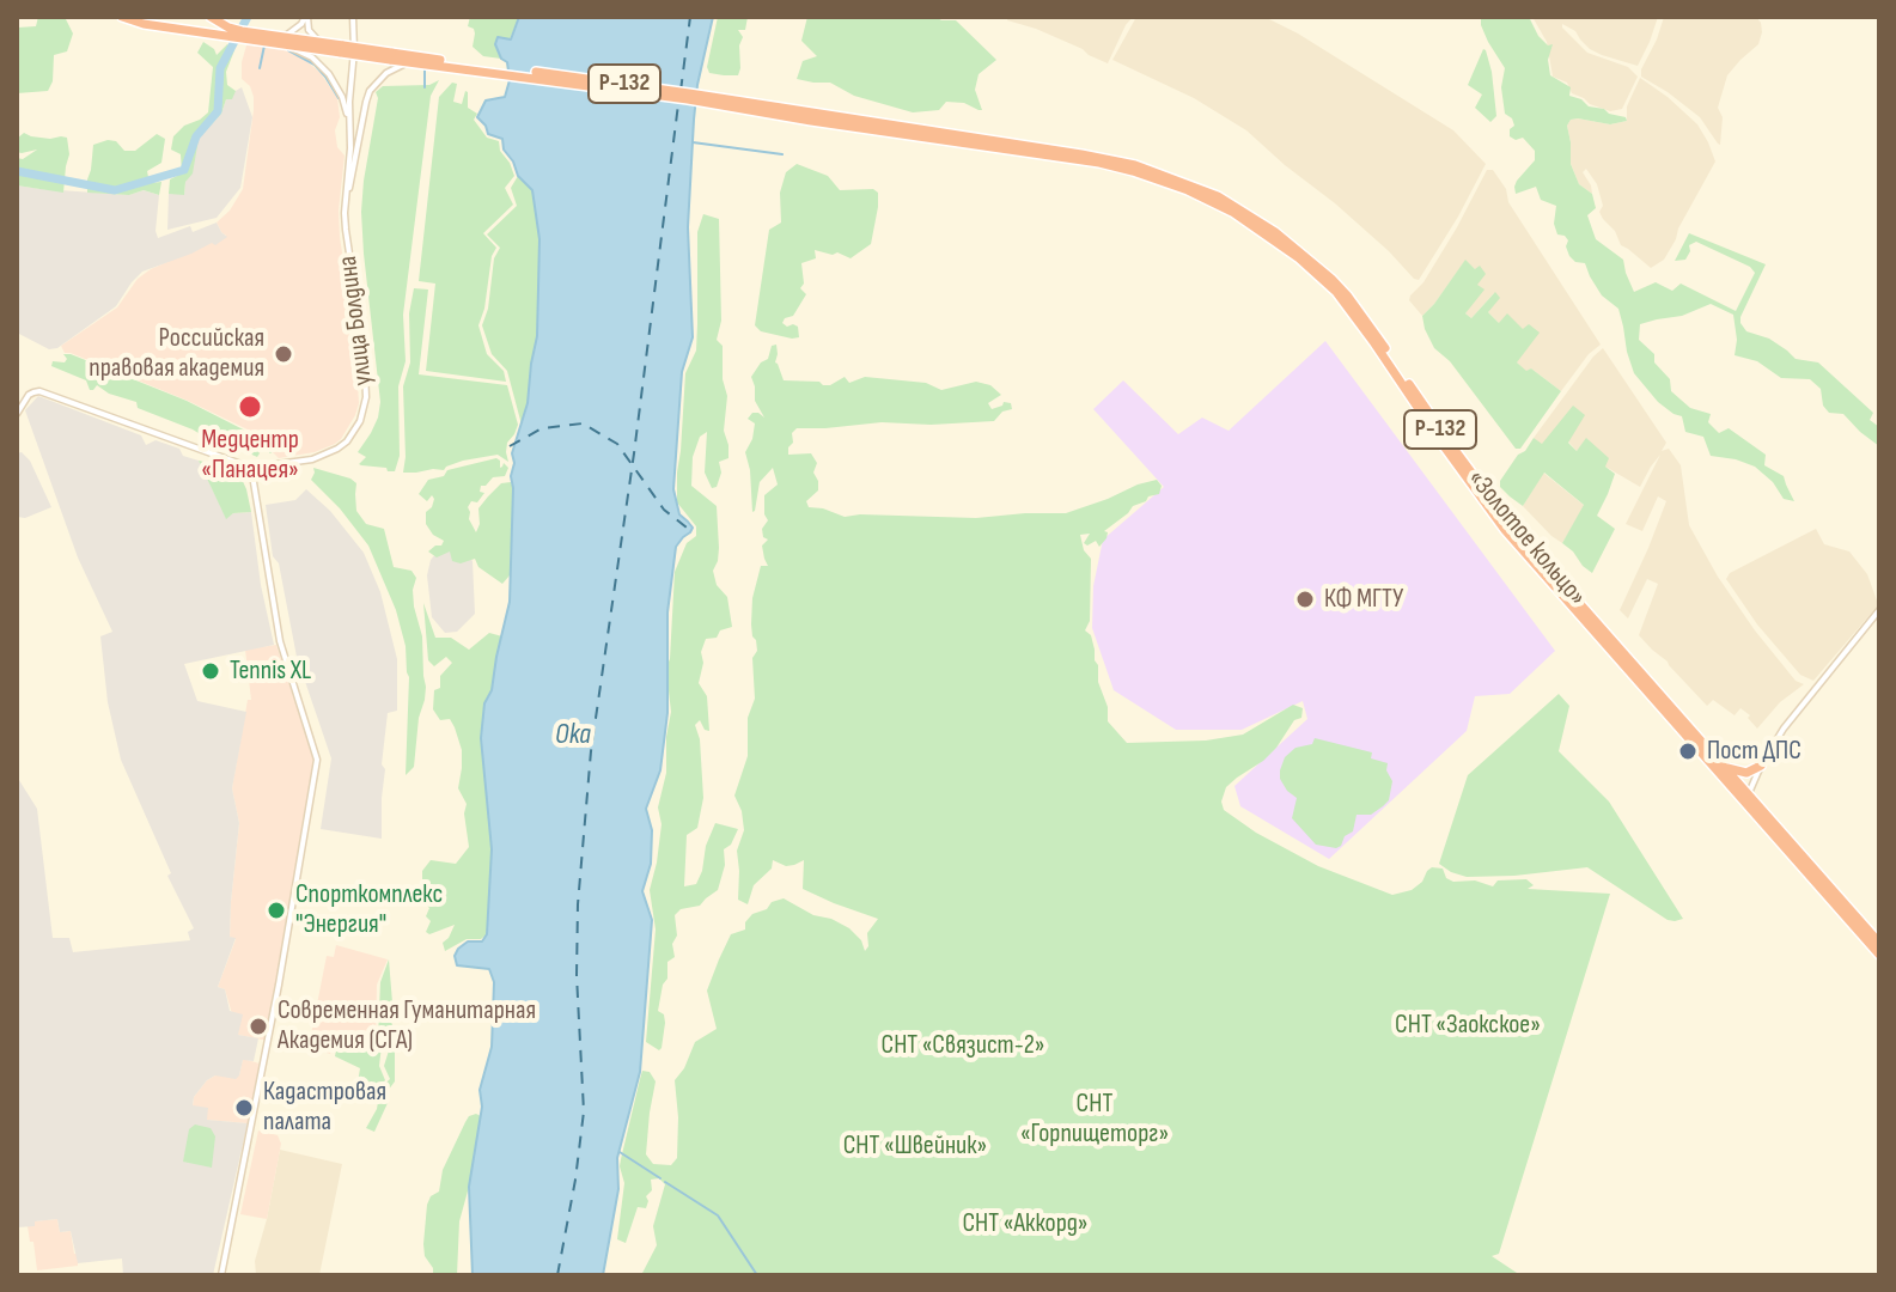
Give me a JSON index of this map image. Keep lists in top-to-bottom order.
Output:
{
  "streets": {
    "highway": ["Р-132", "«Золотое кольцо»"],
    "main road": ["улица Болдина"]
  },
  "crossings": [
    ["Р-132", "«Золотое кольцо»"]
  ],
  "water": ["Oka"],
  "parks": [
    "СНТ «Заокское»",
    "СНТ «Связист-2»",
    "СНТ «Горпищеторг»",
    "СНТ «Швейник»",
    "СНТ «Аккорд»"
  ],
  "places": [
    "Российская правовая академия",
    "Медцентр «Панацея»",
    "КФ МГТУ",
    "Tennis XL",
    "Пост ДПС",
    "Спорткомплекс \"Энергия\"",
    "Современная Гуманитарная Академия (СГА)",
    "Кадастровая палата"
  ]
}
